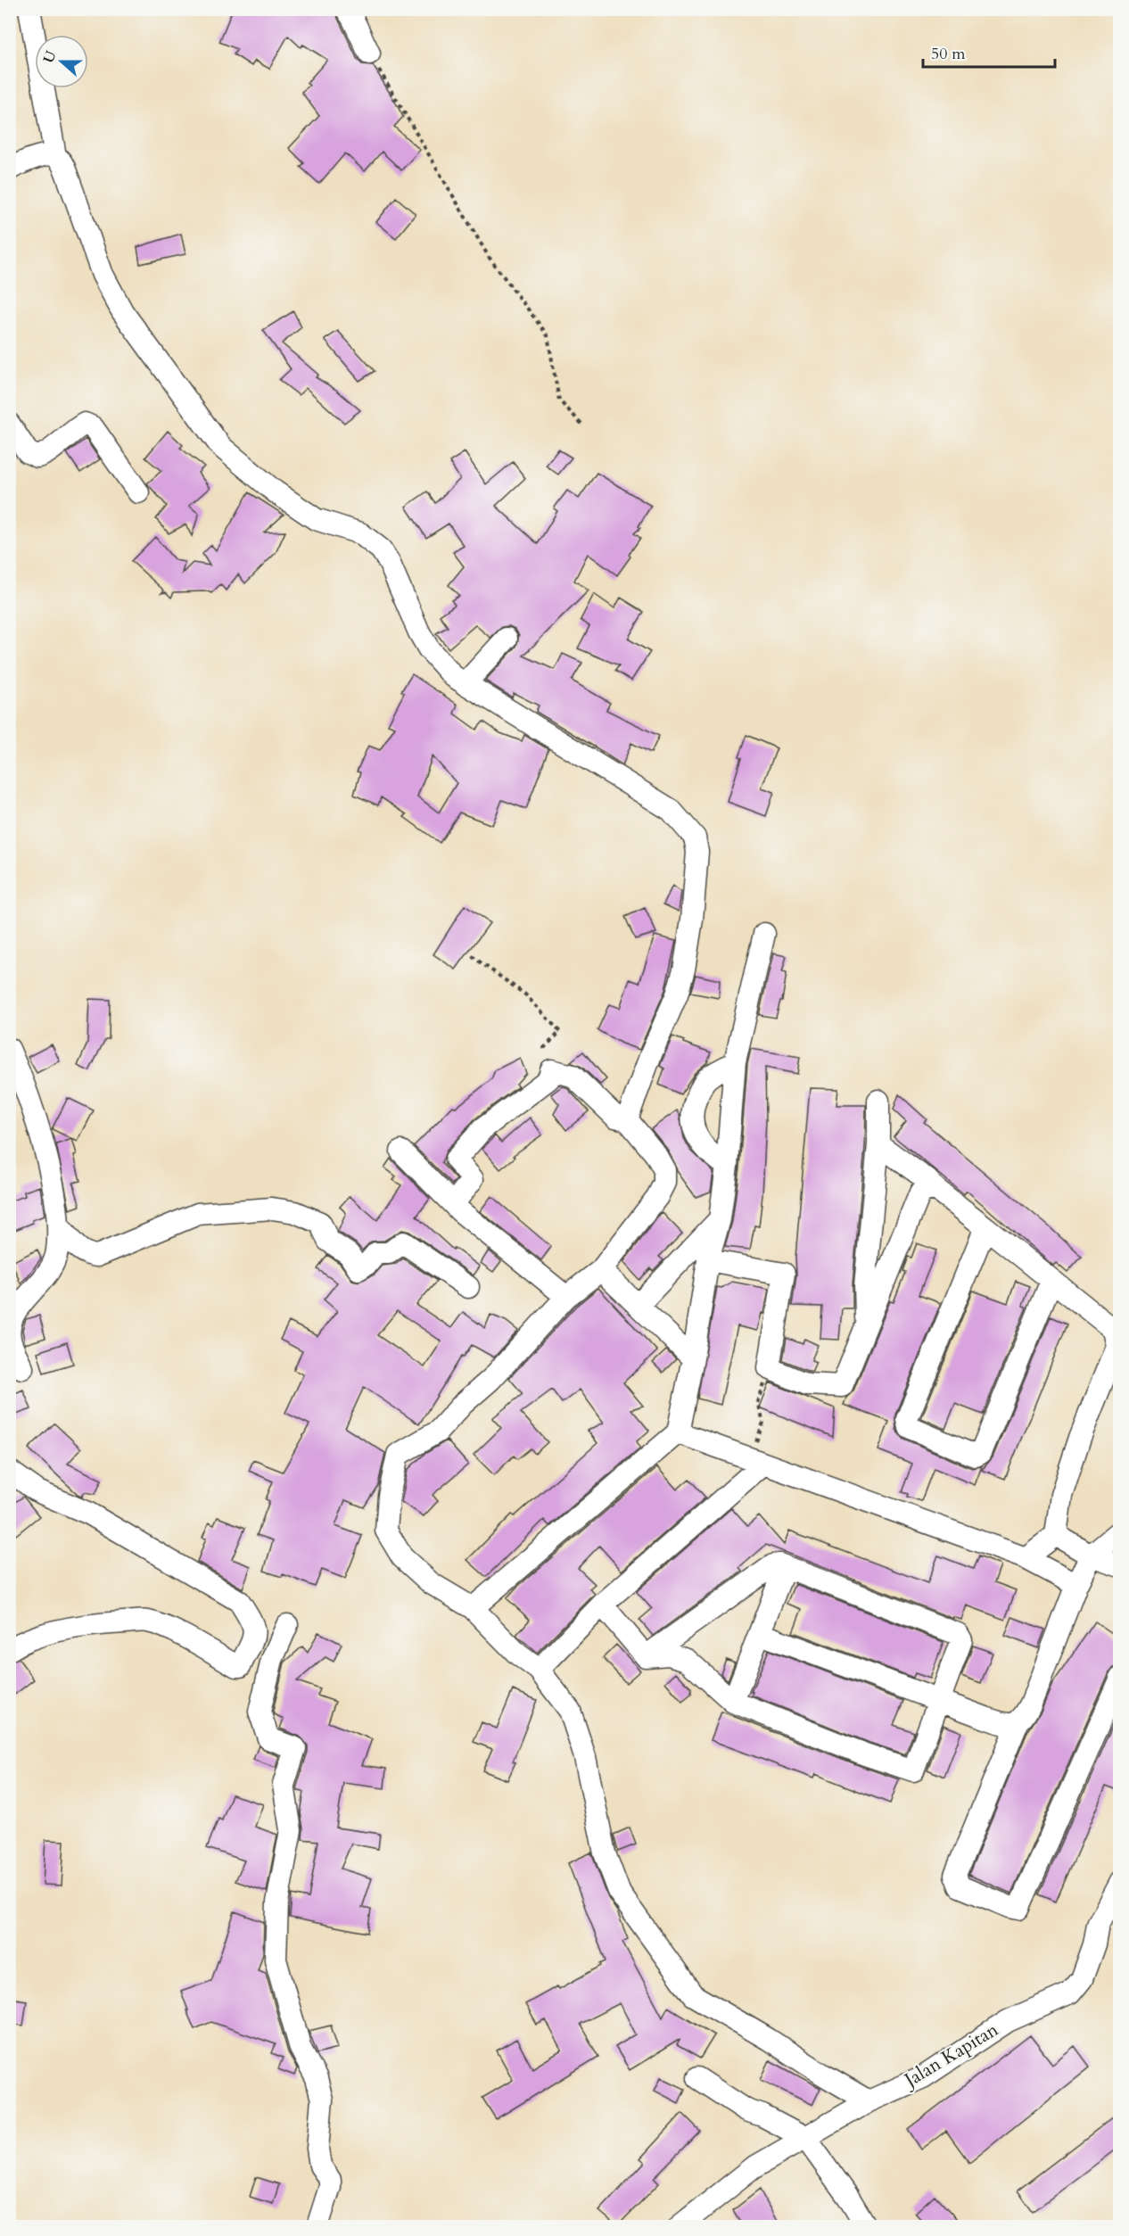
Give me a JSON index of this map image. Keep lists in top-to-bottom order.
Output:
{
  "streets": {
    "street": ["Jalan Kapitan"]
  },
  "scale_bar": "50 m",
  "north": "left"
}
